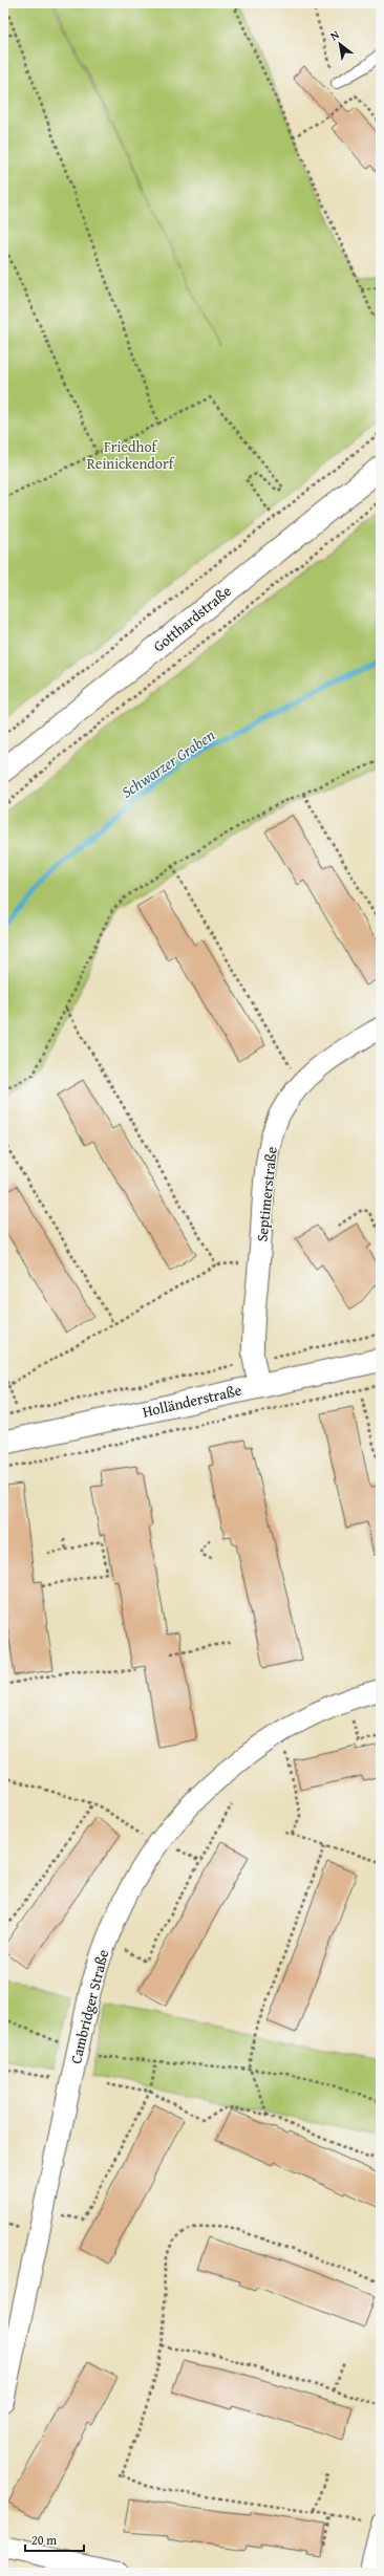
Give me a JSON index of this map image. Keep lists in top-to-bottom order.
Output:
{
  "streets": {
    "main road": ["Gotthardstraße", "Holländerstraße"],
    "street": ["Septimerstraße", "Cambridger Straße"]
  },
  "crossings": [
    ["Septimerstraße", "Holländerstraße"]
  ],
  "water": ["Schwarzer Graben"],
  "parks": ["Friedhof Reinickendorf"],
  "scale_bar": "20 m",
  "north": "top left"
}
